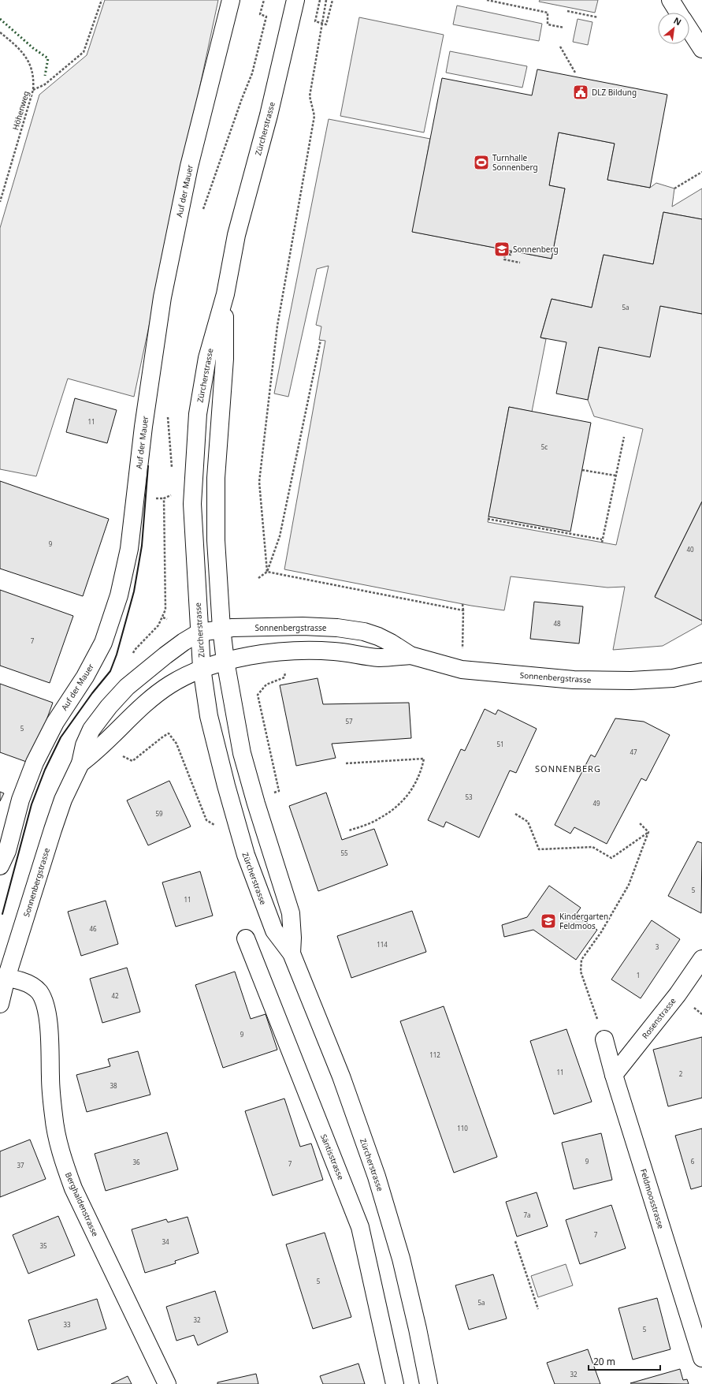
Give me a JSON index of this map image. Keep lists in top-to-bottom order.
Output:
{
  "streets": {
    "main road": [
      "Zürcherstrasse",
      "Auf der Mauer",
      "Sonnenbergstrasse",
      "Rosenstrasse",
      "Säntisstrasse",
      "Feldmoosstrasse",
      "Berghaldenstrasse"
    ],
    "path": ["Höhenweg"]
  },
  "crossings": [
    ["Zürcherstrasse", "Sonnenbergstrasse"],
    ["Sonnenbergstrasse", "Berghaldenstrasse"],
    ["Rosenstrasse", "Feldmoosstrasse"]
  ],
  "districts": ["SONNENBERG"],
  "places": {
    "public building": ["DLZ Bildung"],
    "sports": ["Turnhalle Sonnenberg"],
    "school or university": ["Sonnenberg", "Kindergarten Feldmoos"]
  },
  "house_numbers": [
    "5a",
    "11",
    "5c",
    "9",
    "40",
    "48",
    "7",
    "57",
    "5",
    "51",
    "47",
    "53",
    "49",
    "59",
    "55",
    "5",
    "11",
    "46",
    "114",
    "3",
    "1",
    "42",
    "9",
    "112",
    "11",
    "2",
    "38",
    "110",
    "9",
    "6",
    "36",
    "7",
    "37",
    "7a",
    "7",
    "34",
    "35",
    "5",
    "5a",
    "32",
    "33",
    "5",
    "32"
  ],
  "scale_bar": "20 m",
  "north": "top right"
}
